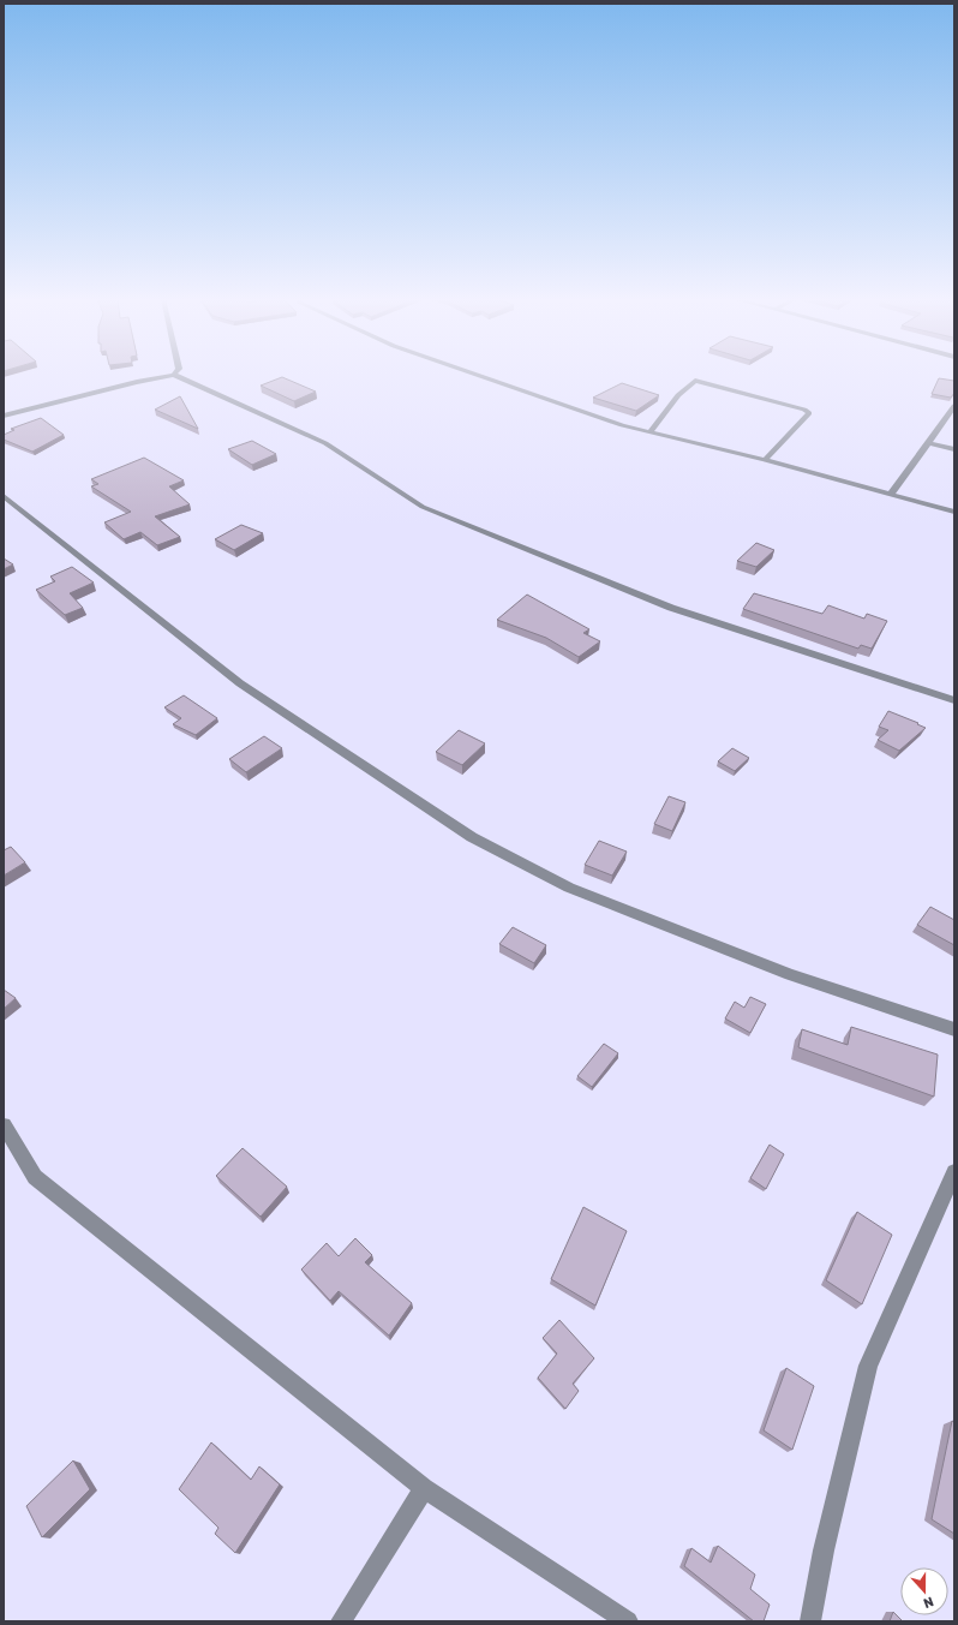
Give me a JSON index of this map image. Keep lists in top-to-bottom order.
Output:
{
  "north": "bottom"
}
